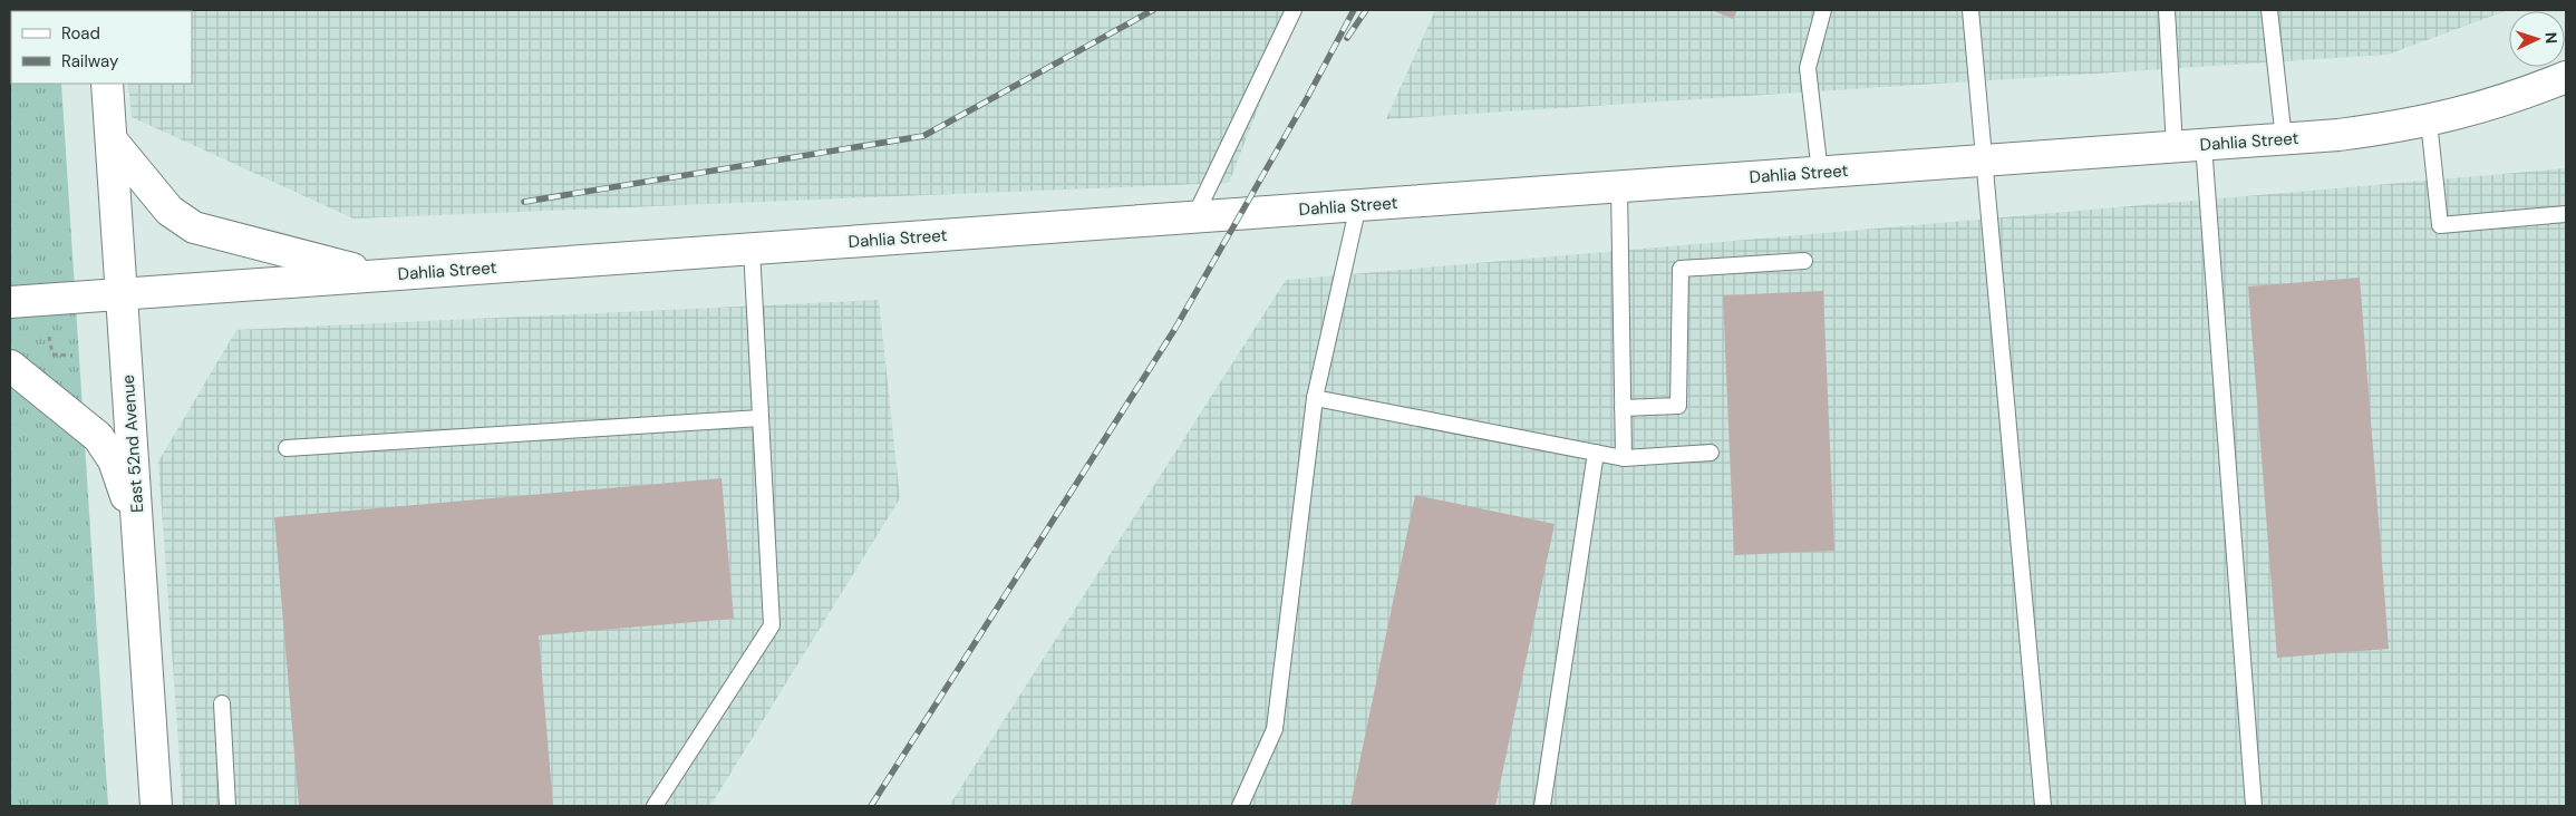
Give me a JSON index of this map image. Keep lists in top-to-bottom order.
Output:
{
  "streets": {
    "street": ["Dahlia Street", "East 52nd Avenue"]
  },
  "crossings": [
    ["Dahlia Street", "East 52nd Avenue"]
  ],
  "legend": ["Road", "Railway"],
  "north": "right"
}
